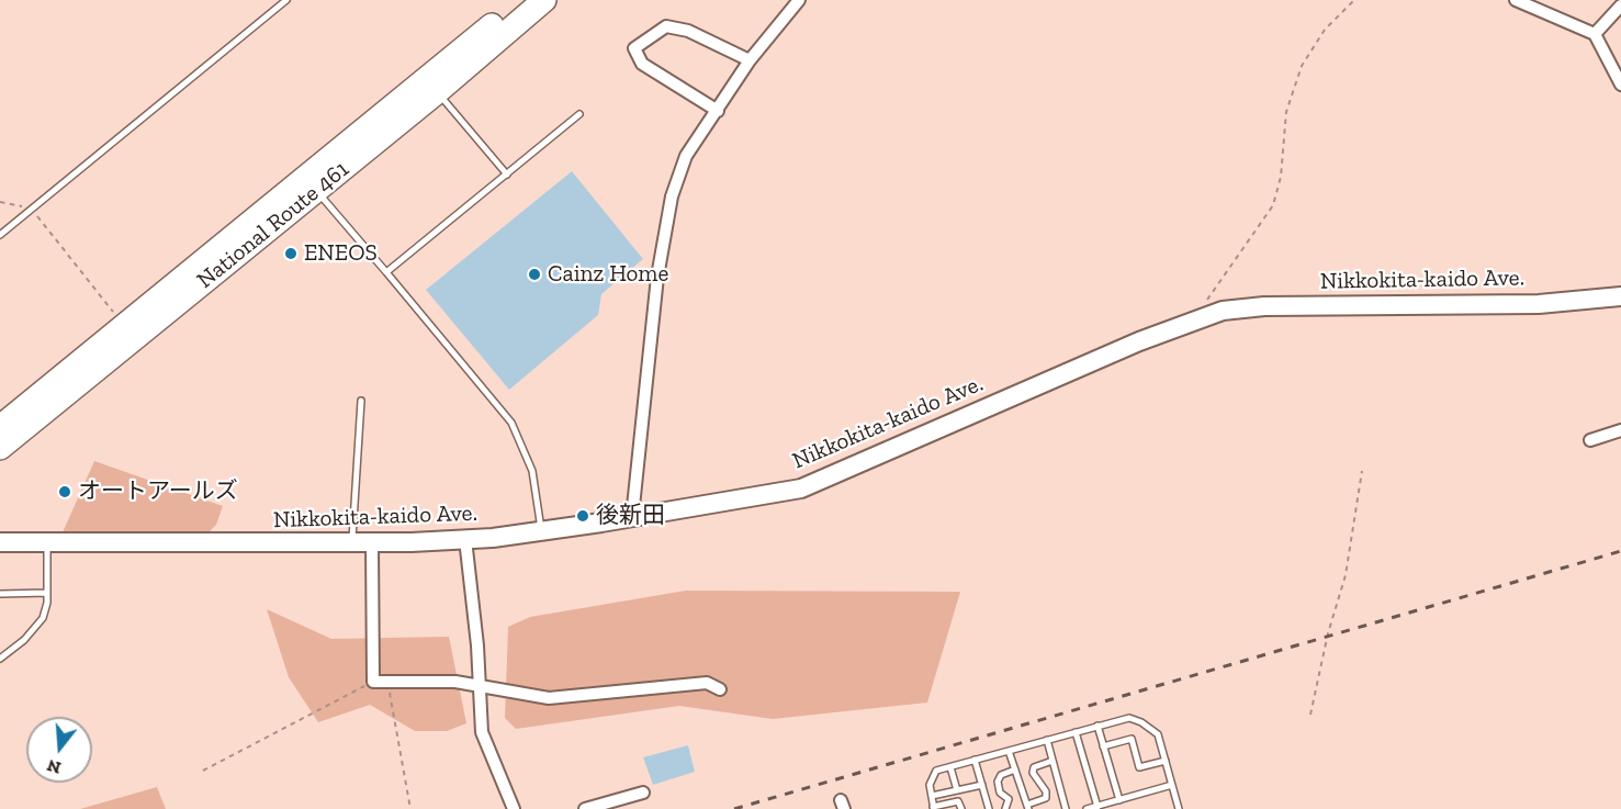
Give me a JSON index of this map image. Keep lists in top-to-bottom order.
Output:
{
  "streets": {
    "highway": ["National Route 461"],
    "street": ["Nikkokita-kaido Ave."]
  },
  "places": [
    "ENEOS",
    "Cainz Home",
    "オートアールズ",
    "後新田"
  ],
  "north": "bottom"
}
